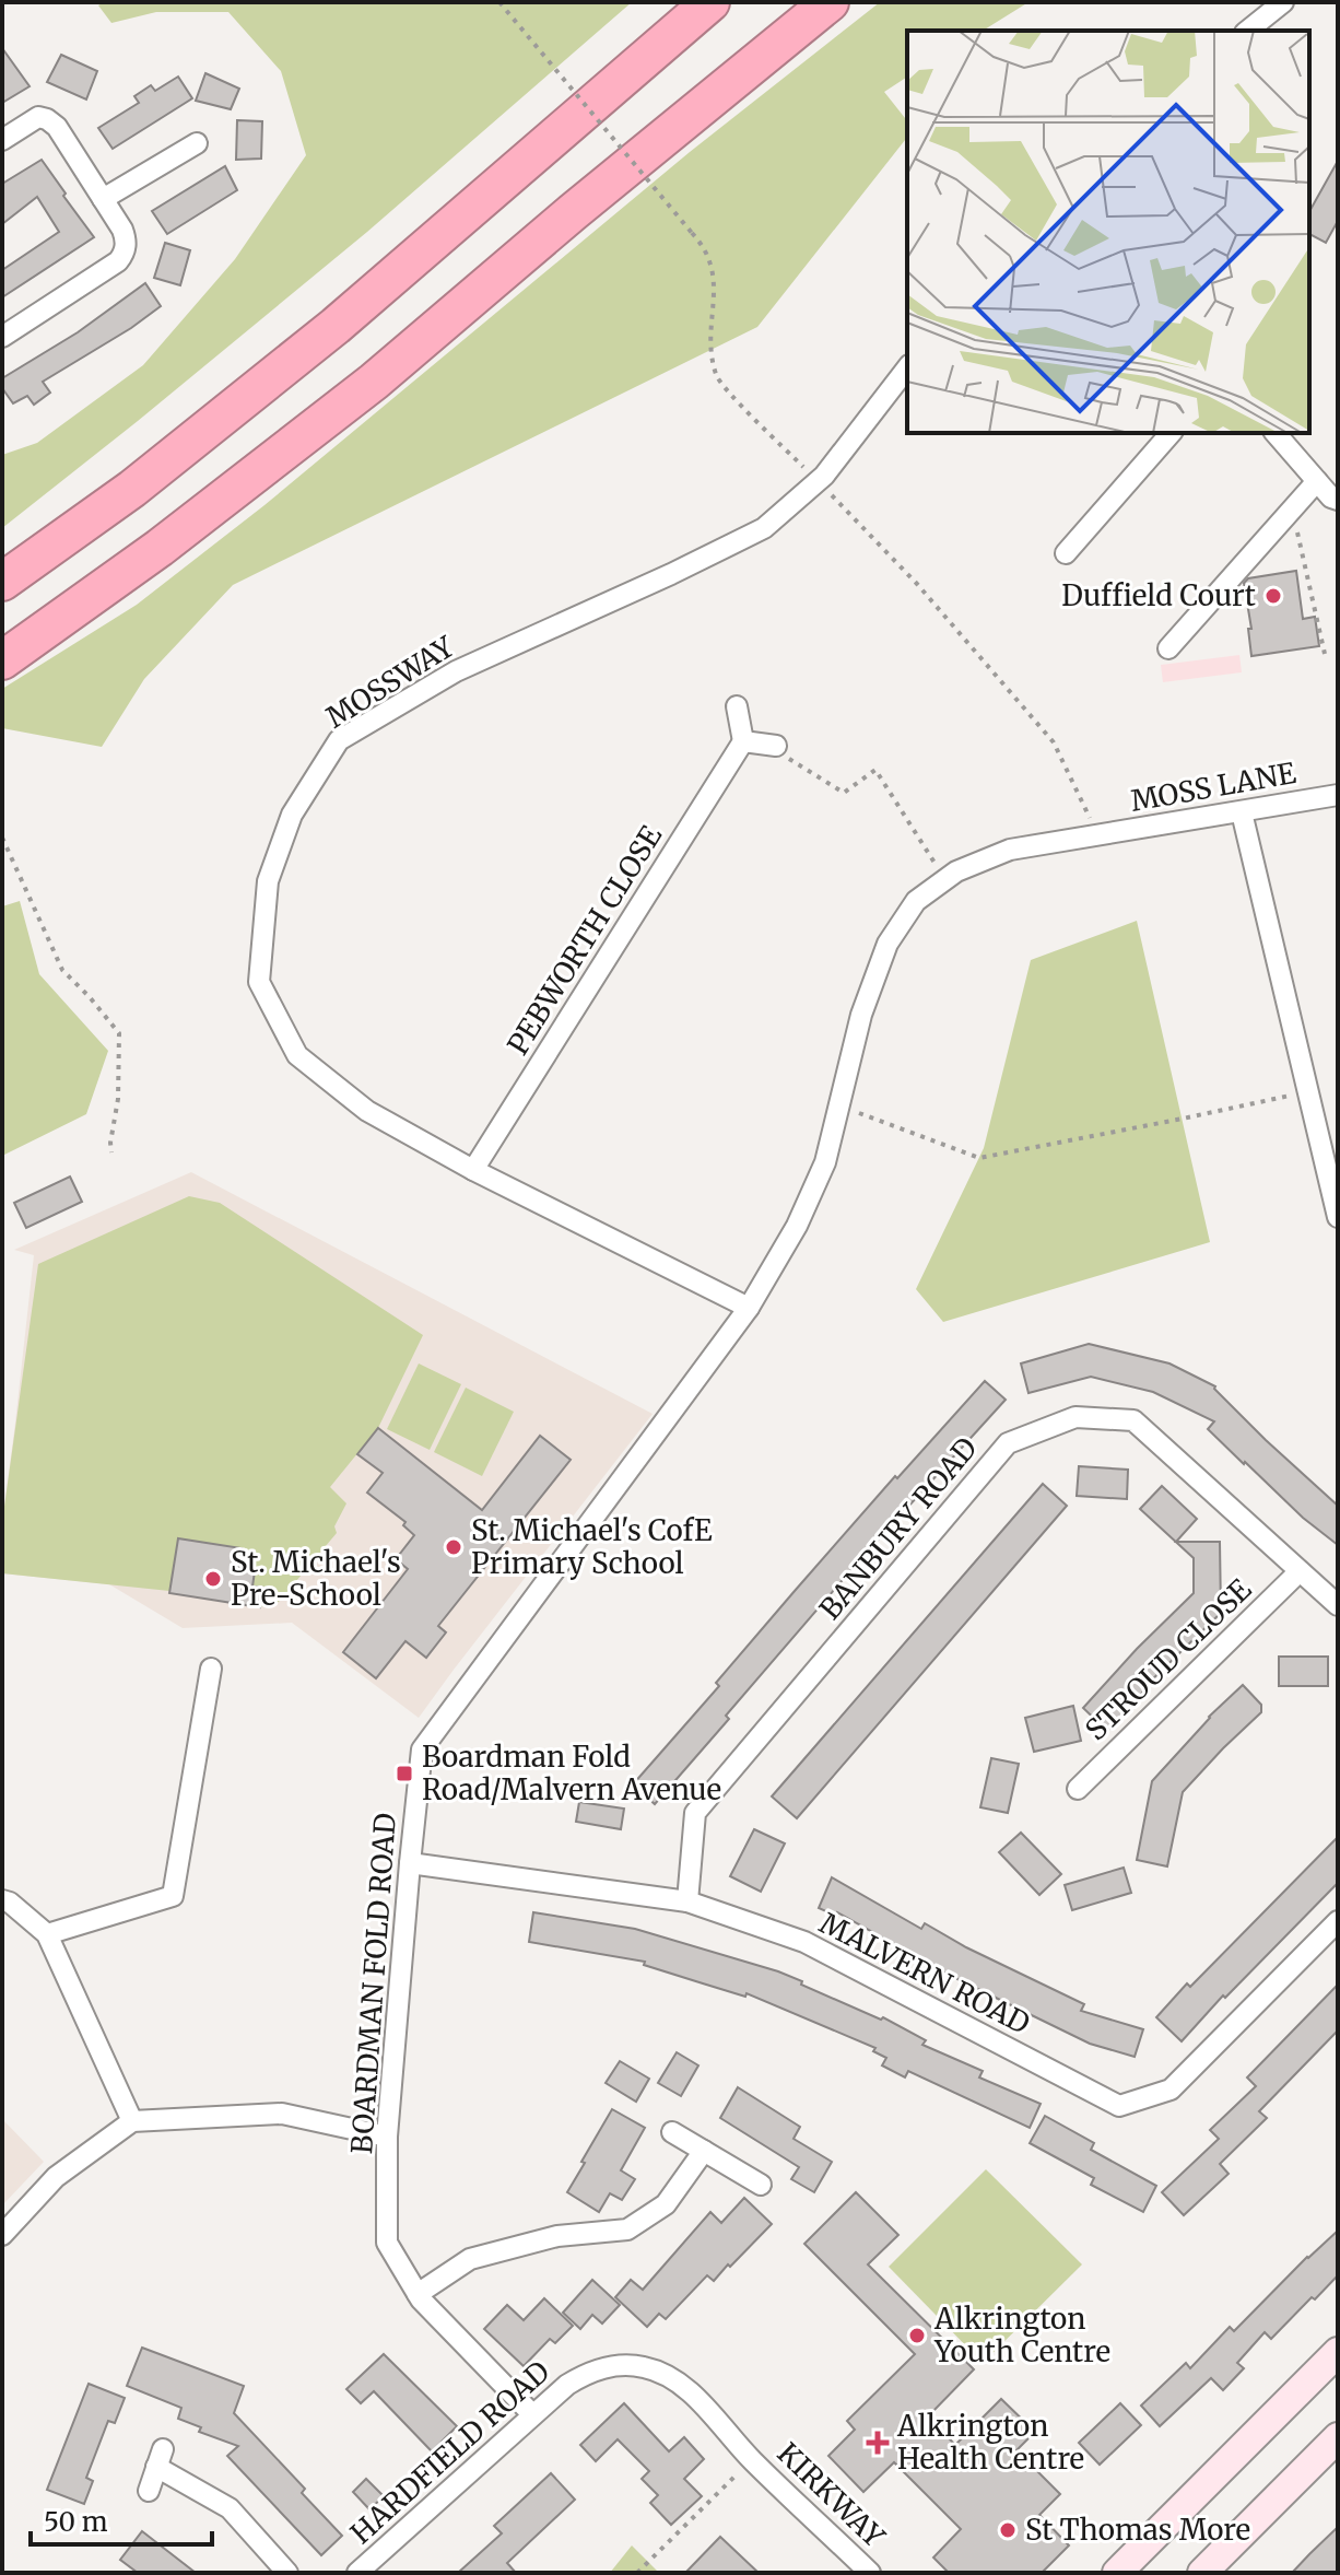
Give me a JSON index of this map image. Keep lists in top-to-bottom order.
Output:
{
  "streets": {
    "street": [
      "MOSSWAY",
      "MOSS LANE",
      "PEBWORTH CLOSE",
      "BANBURY ROAD",
      "STROUD CLOSE",
      "MALVERN ROAD",
      "BOARDMAN FOLD ROAD",
      "HARDFIELD ROAD",
      "KIRKWAY"
    ]
  },
  "crossings": [
    ["MOSSWAY", "PEBWORTH CLOSE"],
    ["MOSSWAY", "BOARDMAN FOLD ROAD"],
    ["MOSS LANE", "BOARDMAN FOLD ROAD"],
    ["BANBURY ROAD", "STROUD CLOSE"],
    ["BANBURY ROAD", "MALVERN ROAD"],
    ["MALVERN ROAD", "BOARDMAN FOLD ROAD"],
    ["BOARDMAN FOLD ROAD", "HARDFIELD ROAD"],
    ["HARDFIELD ROAD", "KIRKWAY"]
  ],
  "places": {
    "other": [
      "Duffield Court",
      "St. Michael's CofE Primary School",
      "St. Michael's Pre-School",
      "Alkrington Youth Centre",
      "St Thomas More"
    ],
    "transit": ["Boardman Fold Road/Malvern Avenue"],
    "health": ["Alkrington Health Centre"]
  },
  "scale_bar": "50 m"
}
